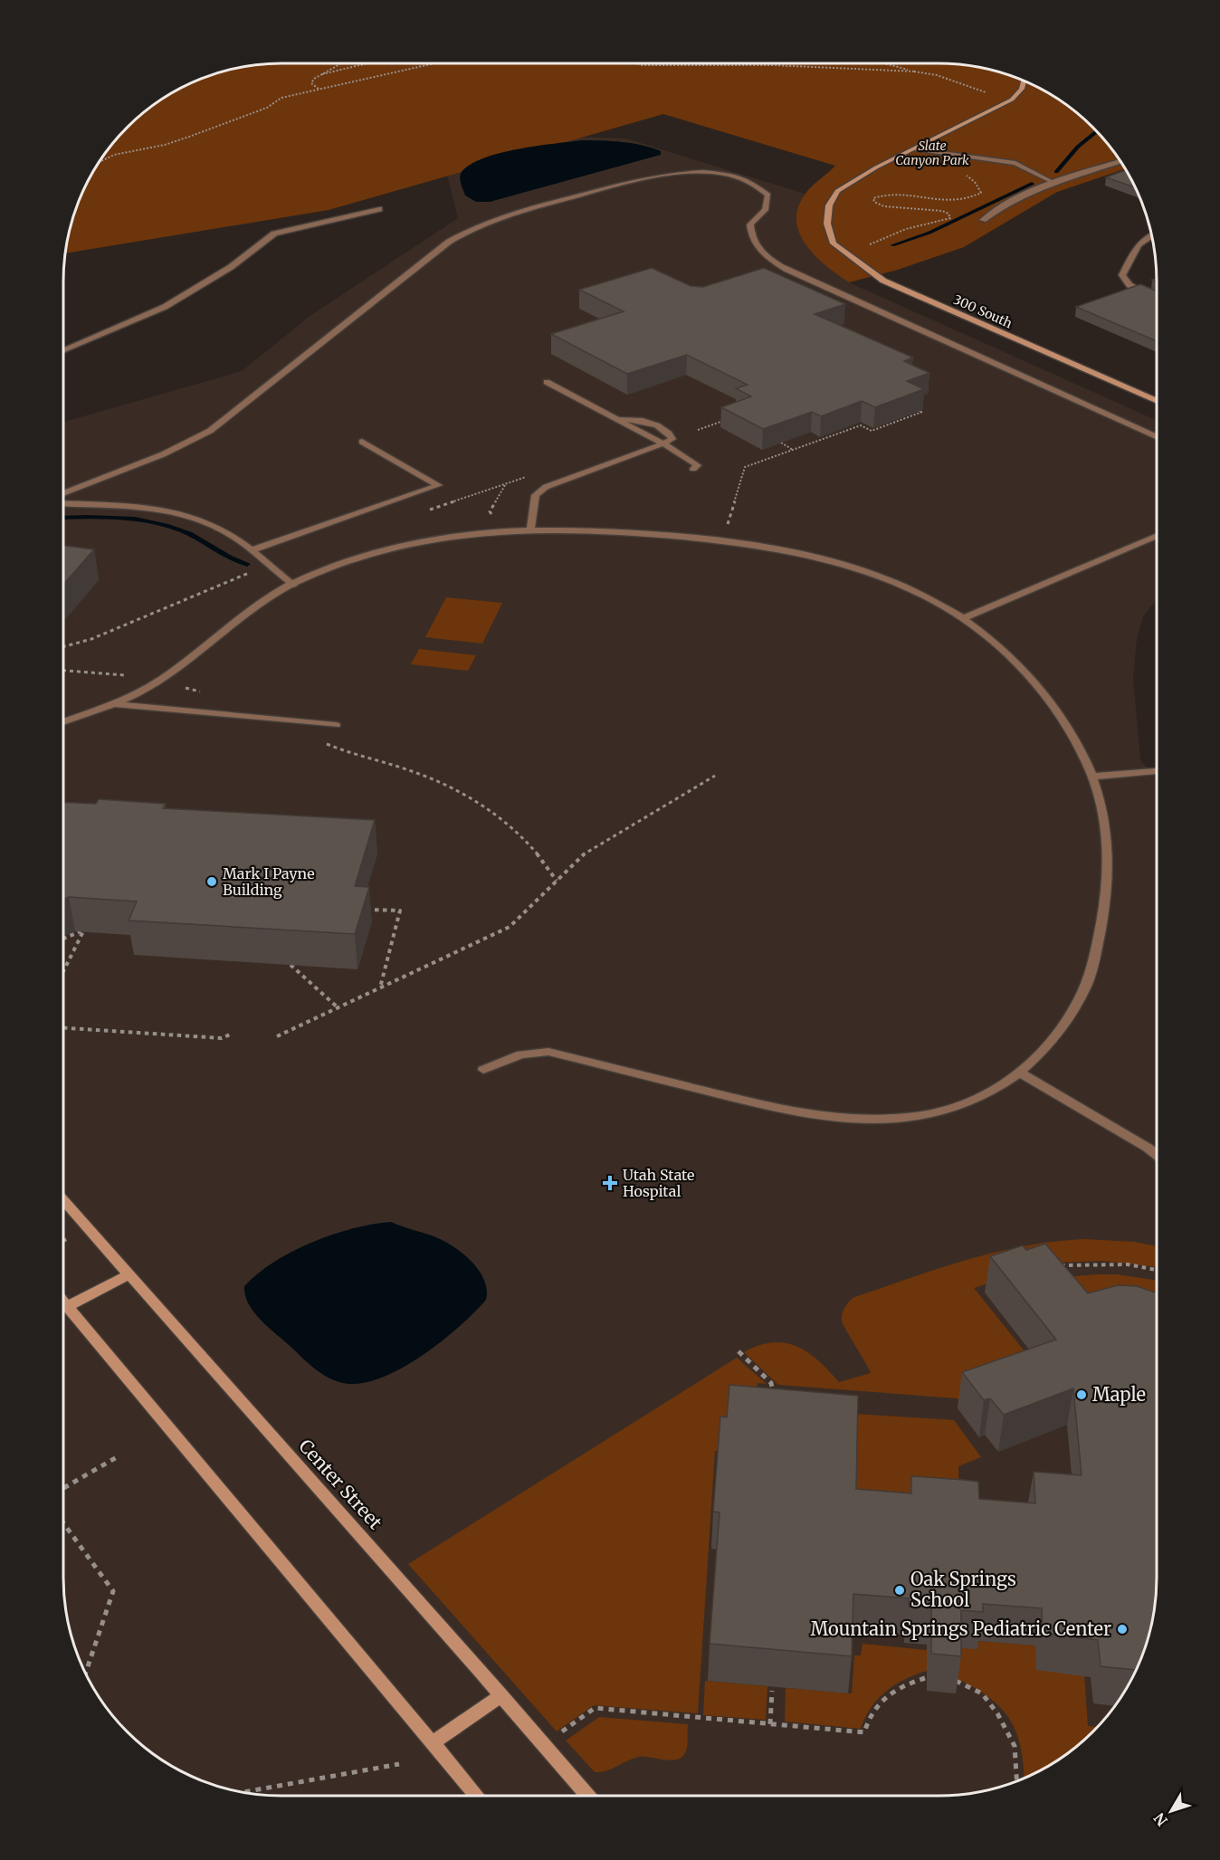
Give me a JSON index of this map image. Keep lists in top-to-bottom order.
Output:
{
  "streets": {
    "street": ["300 South", "Center Street"]
  },
  "parks": ["Slate Canyon Park"],
  "places": {
    "other": [
      "Mark I Payne Building",
      "Maple",
      "Oak Springs School",
      "Mountain Springs Pediatric Center"
    ],
    "health": ["Utah State Hospital"]
  },
  "north": "bottom left"
}
